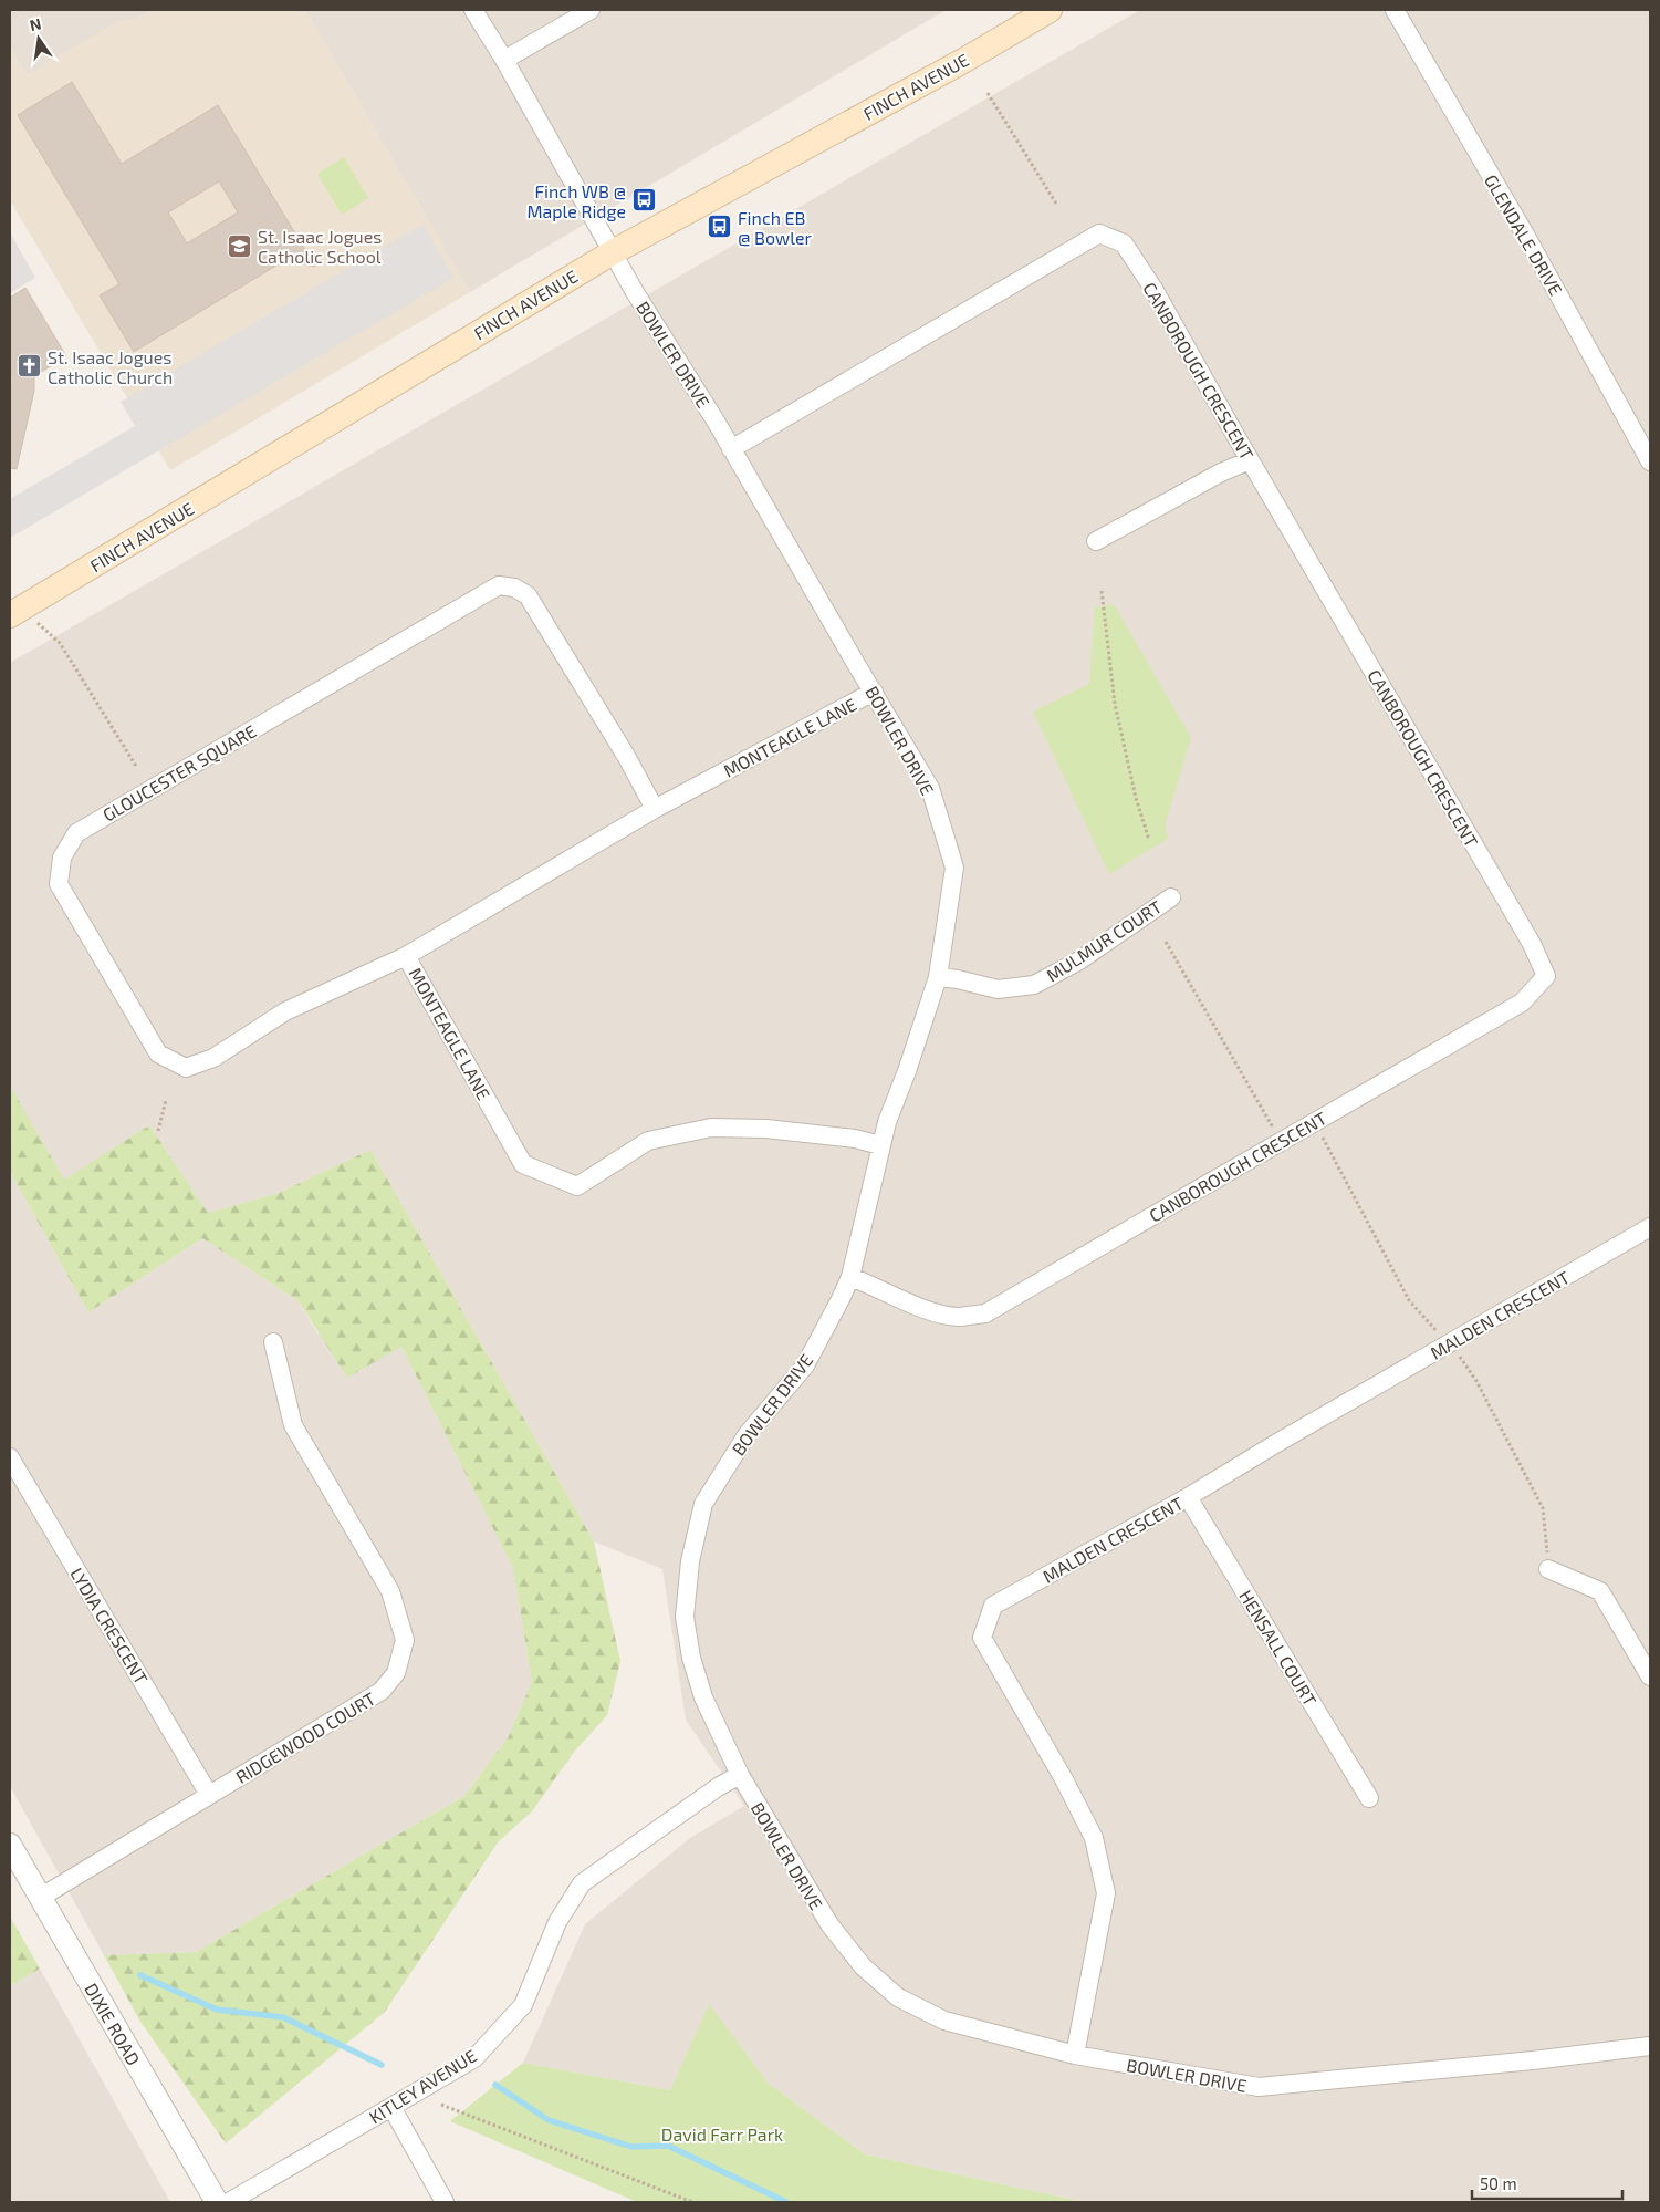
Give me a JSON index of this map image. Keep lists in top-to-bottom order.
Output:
{
  "streets": {
    "main road": ["FINCH AVENUE"],
    "street": [
      "GLENDALE DRIVE",
      "BOWLER DRIVE",
      "CANBOROUGH CRESCENT",
      "MONTEAGLE LANE",
      "GLOUCESTER SQUARE",
      "MULMUR COURT",
      "MALDEN CRESCENT",
      "LYDIA CRESCENT",
      "HENSALL COURT",
      "RIDGEWOOD COURT",
      "DIXIE ROAD",
      "KITLEY AVENUE"
    ]
  },
  "crossings": [
    ["FINCH AVENUE", "BOWLER DRIVE"],
    ["BOWLER DRIVE", "CANBOROUGH CRESCENT"],
    ["BOWLER DRIVE", "MONTEAGLE LANE"],
    ["BOWLER DRIVE", "MULMUR COURT"],
    ["BOWLER DRIVE", "MALDEN CRESCENT"],
    ["BOWLER DRIVE", "KITLEY AVENUE"],
    ["MONTEAGLE LANE", "GLOUCESTER SQUARE"],
    ["MALDEN CRESCENT", "HENSALL COURT"],
    ["LYDIA CRESCENT", "RIDGEWOOD COURT"],
    ["RIDGEWOOD COURT", "DIXIE ROAD"]
  ],
  "parks": ["David Farr Park"],
  "places": {
    "bus stop": ["Finch WB @ Maple Ridge", "Finch EB @ Bowler"],
    "school or university": ["St. Isaac Jogues Catholic School"],
    "church": ["St. Isaac Jogues Catholic Church"]
  },
  "scale_bar": "50 m",
  "north": "top"
}
